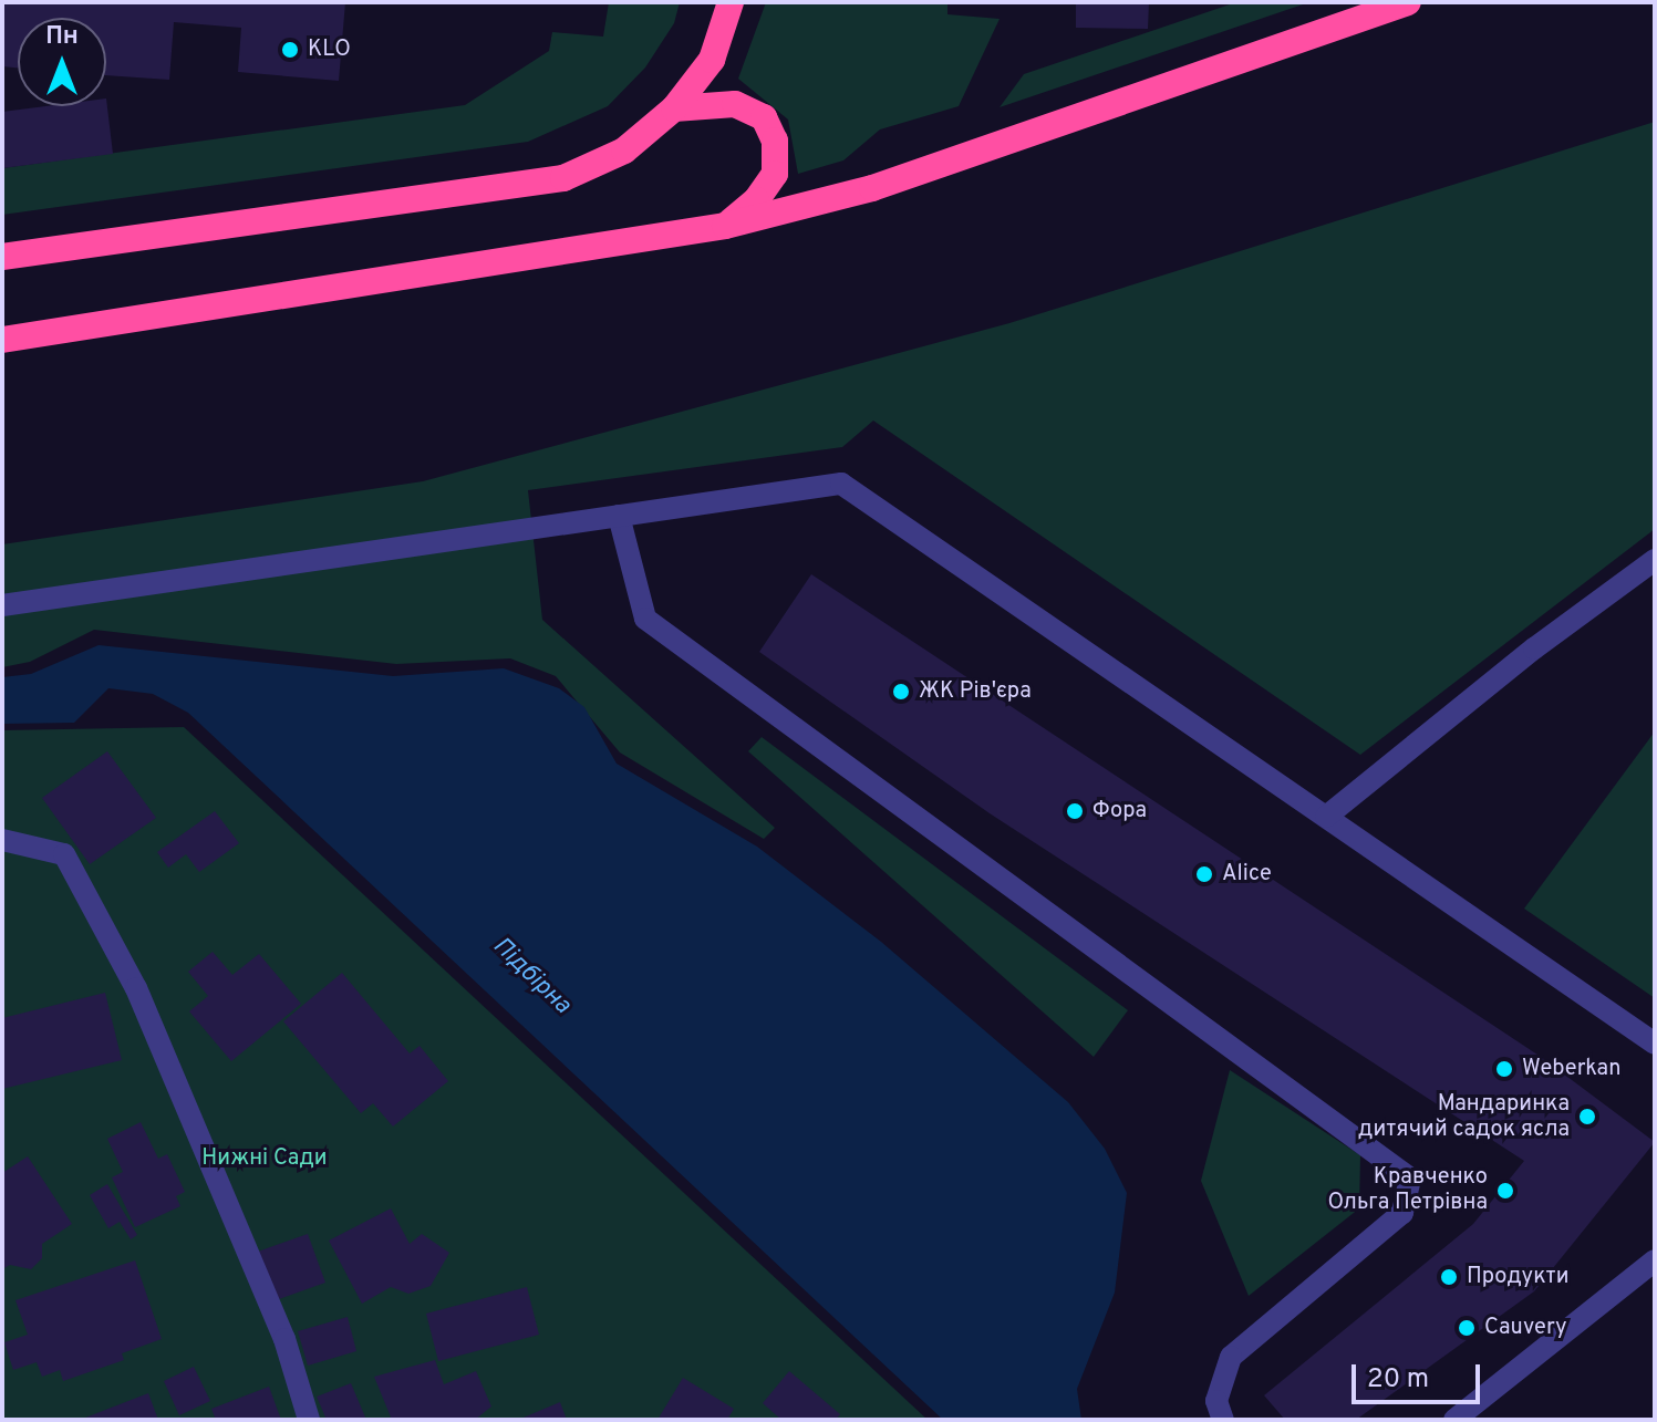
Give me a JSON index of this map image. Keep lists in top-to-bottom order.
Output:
{
  "water": ["Підбірна"],
  "parks": ["Нижні Сади"],
  "places": [
    "KLO",
    "ЖК Рів'єра",
    "Фора",
    "Alice",
    "Weberkan",
    "Мандаринка дитячий садок ясла",
    "Кравченко Ольга Петрівна",
    "Продукти",
    "Cauvery"
  ],
  "scale_bar": "20 m",
  "north": "top"
}
